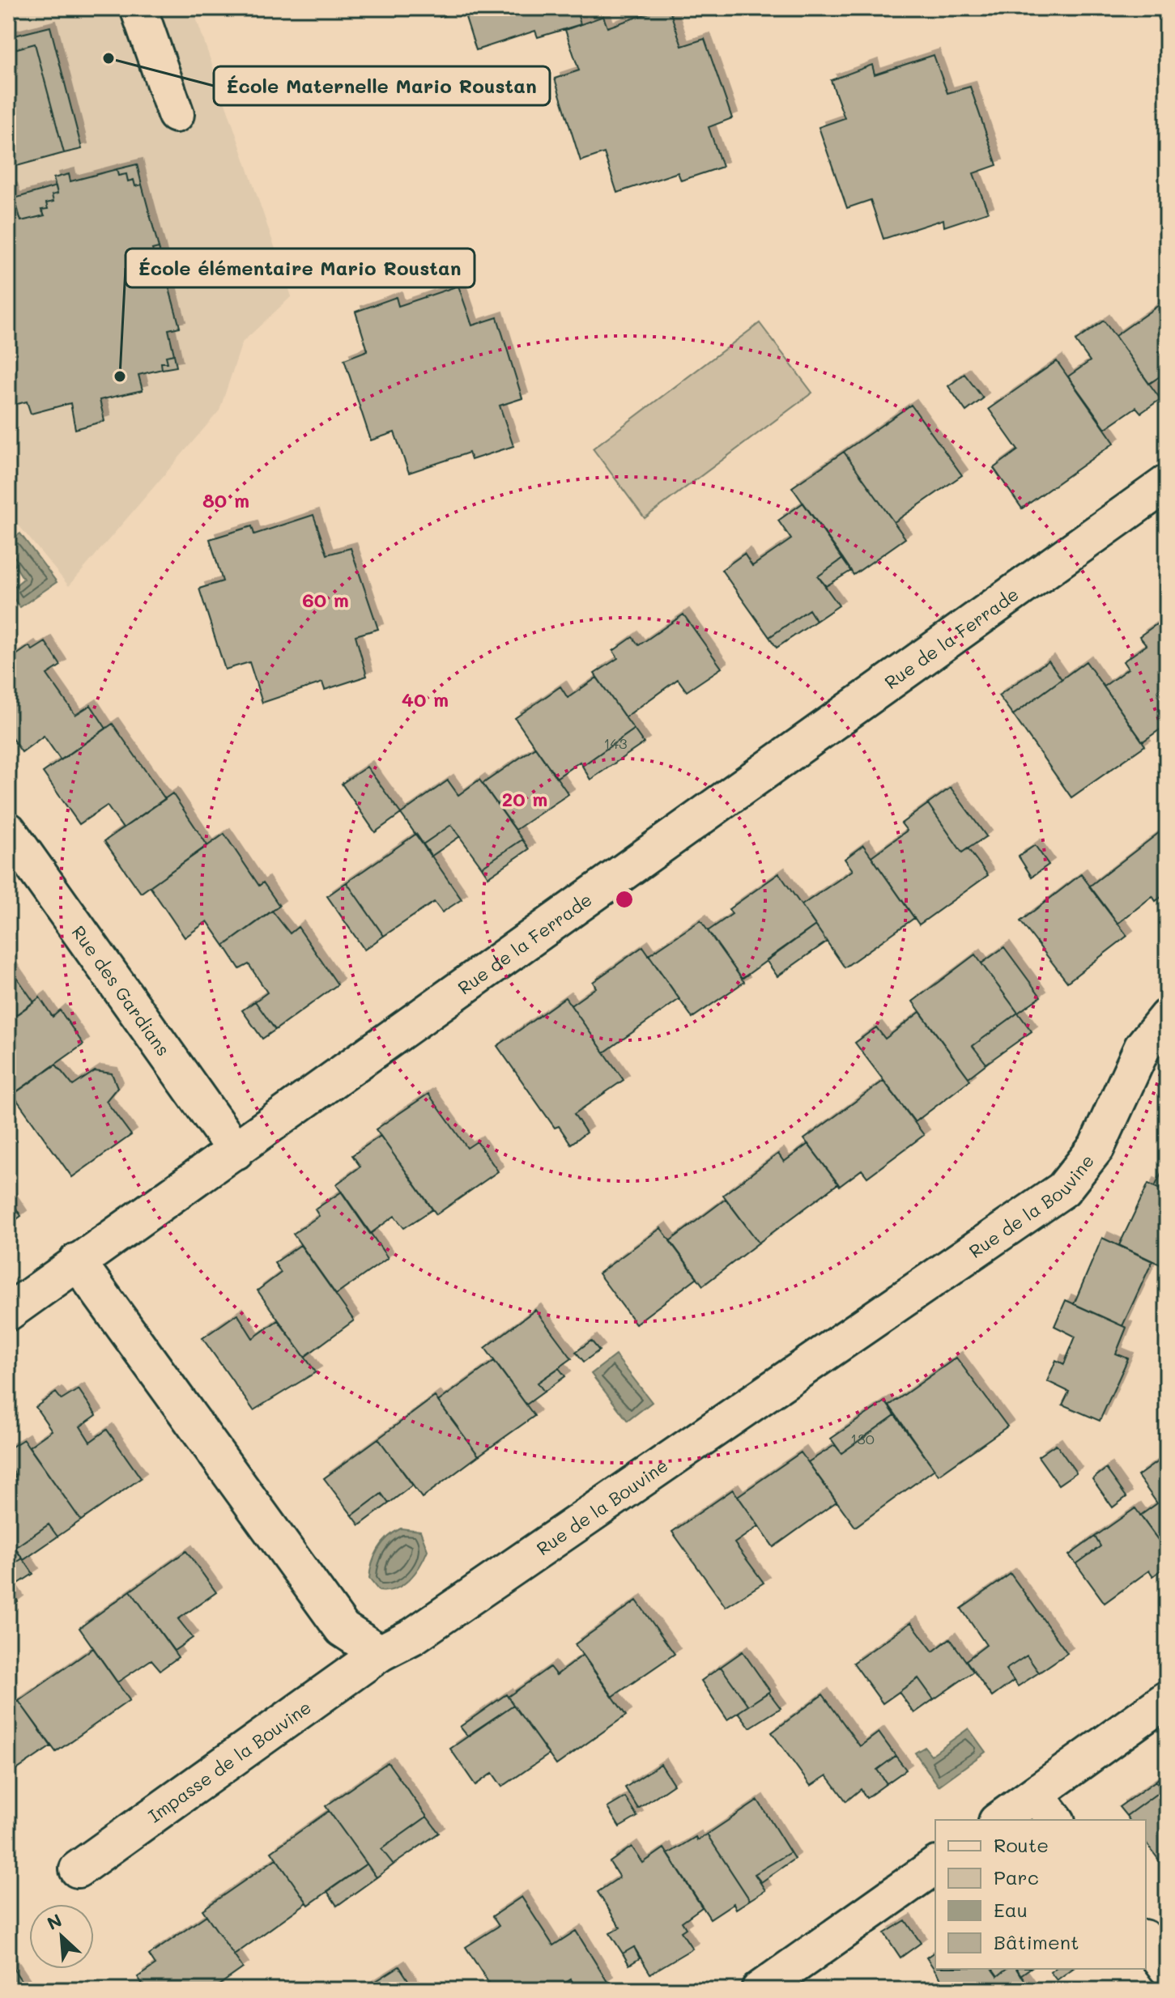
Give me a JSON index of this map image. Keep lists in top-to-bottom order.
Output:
{
  "streets": {
    "street": [
      "Rue de la Ferrade",
      "Rue des Gardians",
      "Rue de la Bouvine",
      "Impasse de la Bouvine"
    ]
  },
  "crossings": [
    ["Rue de la Ferrade", "Rue des Gardians"],
    ["Rue de la Bouvine", "Impasse de la Bouvine"]
  ],
  "places": ["École Maternelle Mario Roustan", "École élémentaire Mario Roustan"],
  "house_numbers": ["143", "130"],
  "legend": [
    "Route",
    "Parc",
    "Eau",
    "Bâtiment"
  ],
  "north": "top left",
  "rings": [
    "80 m",
    "60 m",
    "40 m",
    "20 m"
  ]
}
